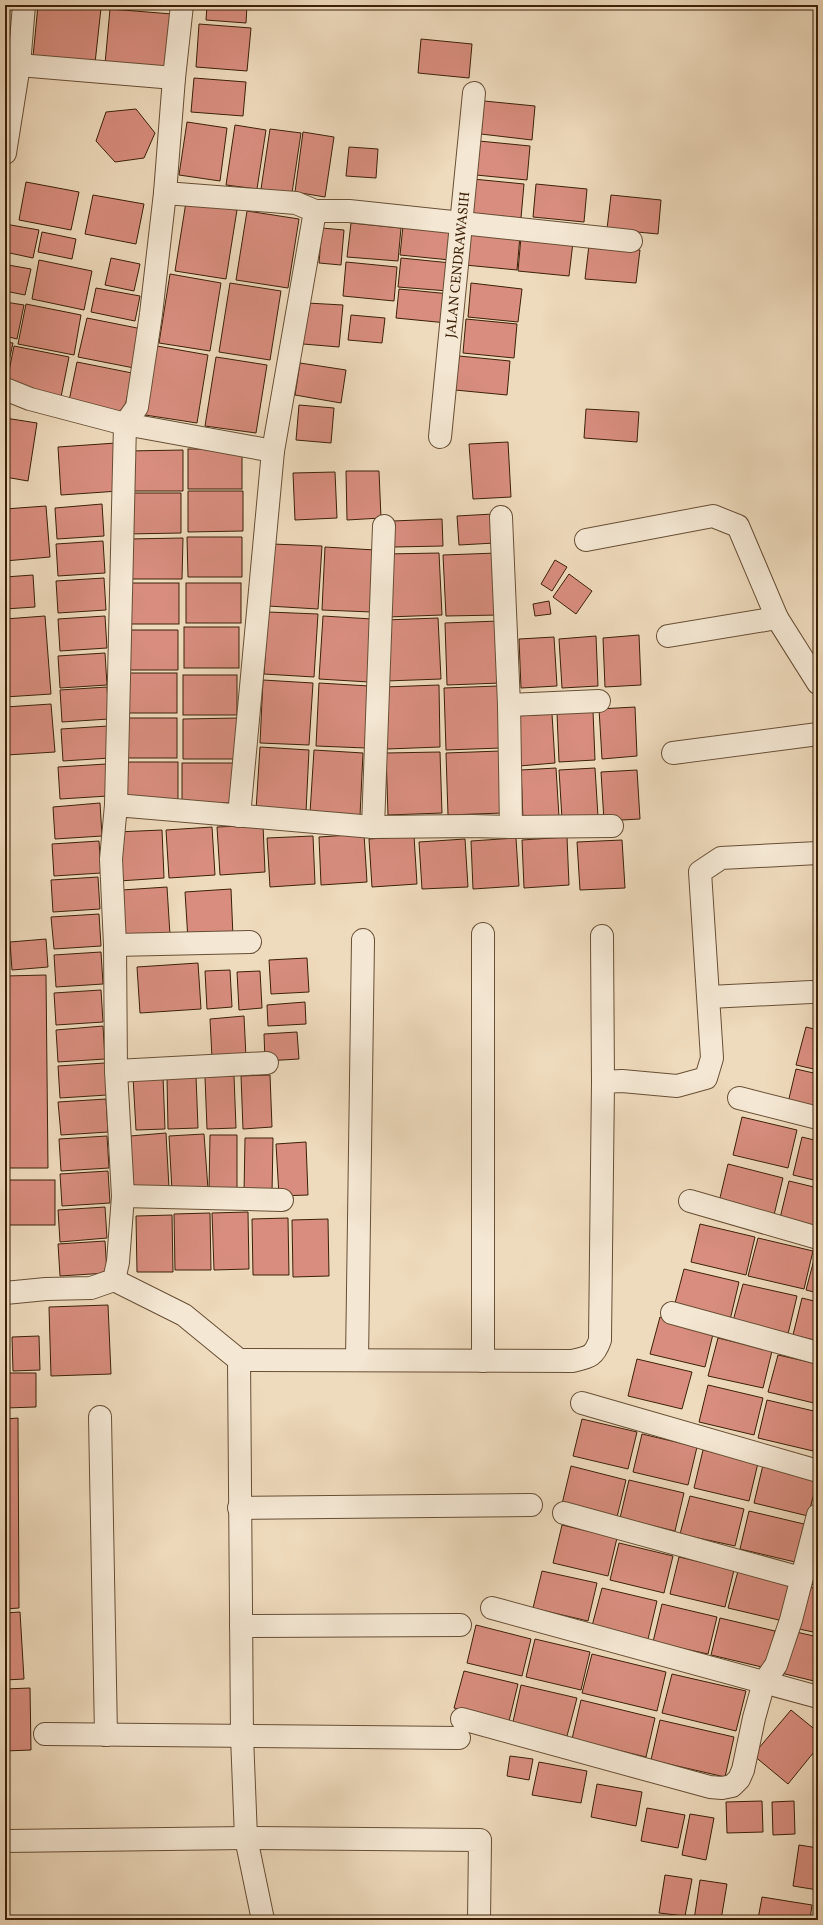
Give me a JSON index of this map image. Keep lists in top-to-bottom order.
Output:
{
  "streets": {
    "street": ["JALAN CENDRAWASIH"]
  }
}
